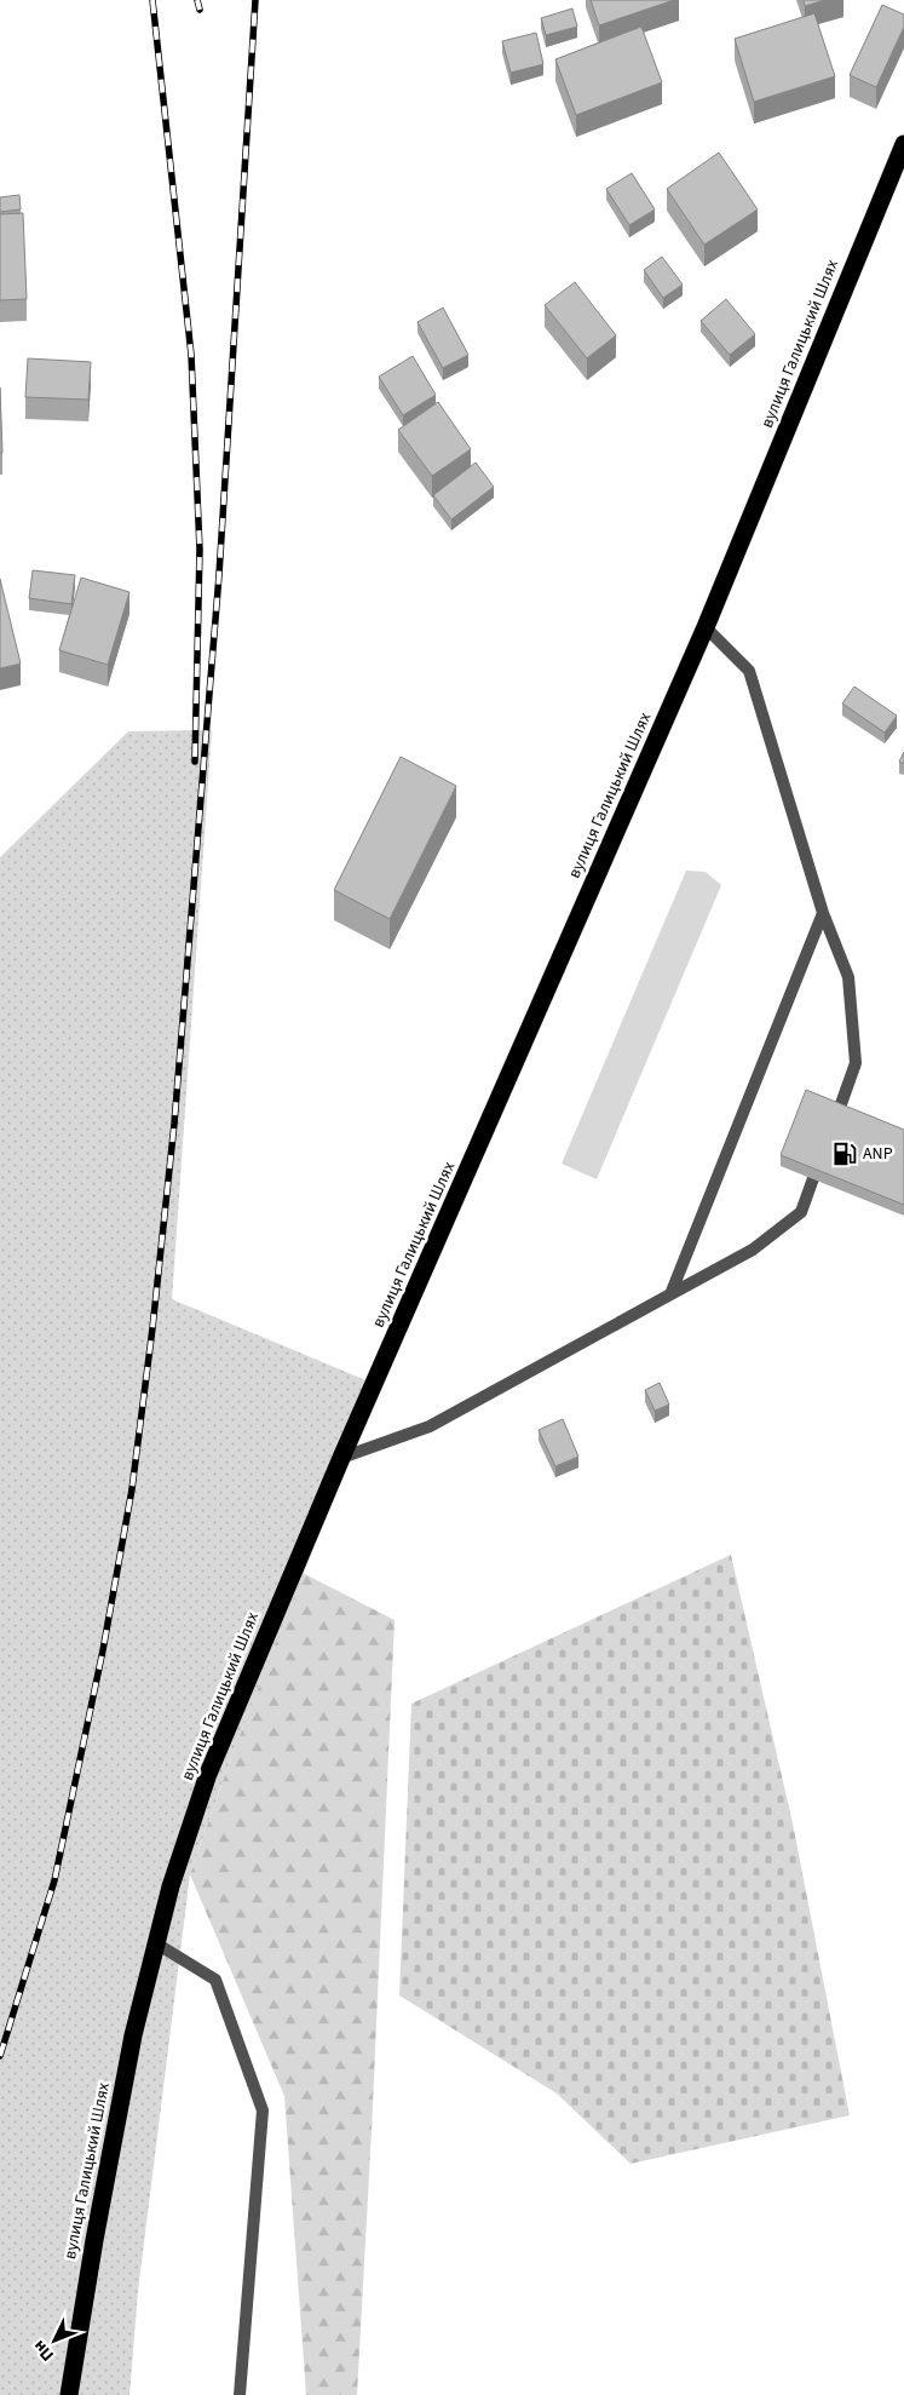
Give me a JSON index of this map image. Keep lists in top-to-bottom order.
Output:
{
  "streets": {
    "highway": ["вулиця Галицький Шлях"]
  },
  "places": {
    "fuel station": ["ANP"]
  },
  "north": "bottom left"
}
